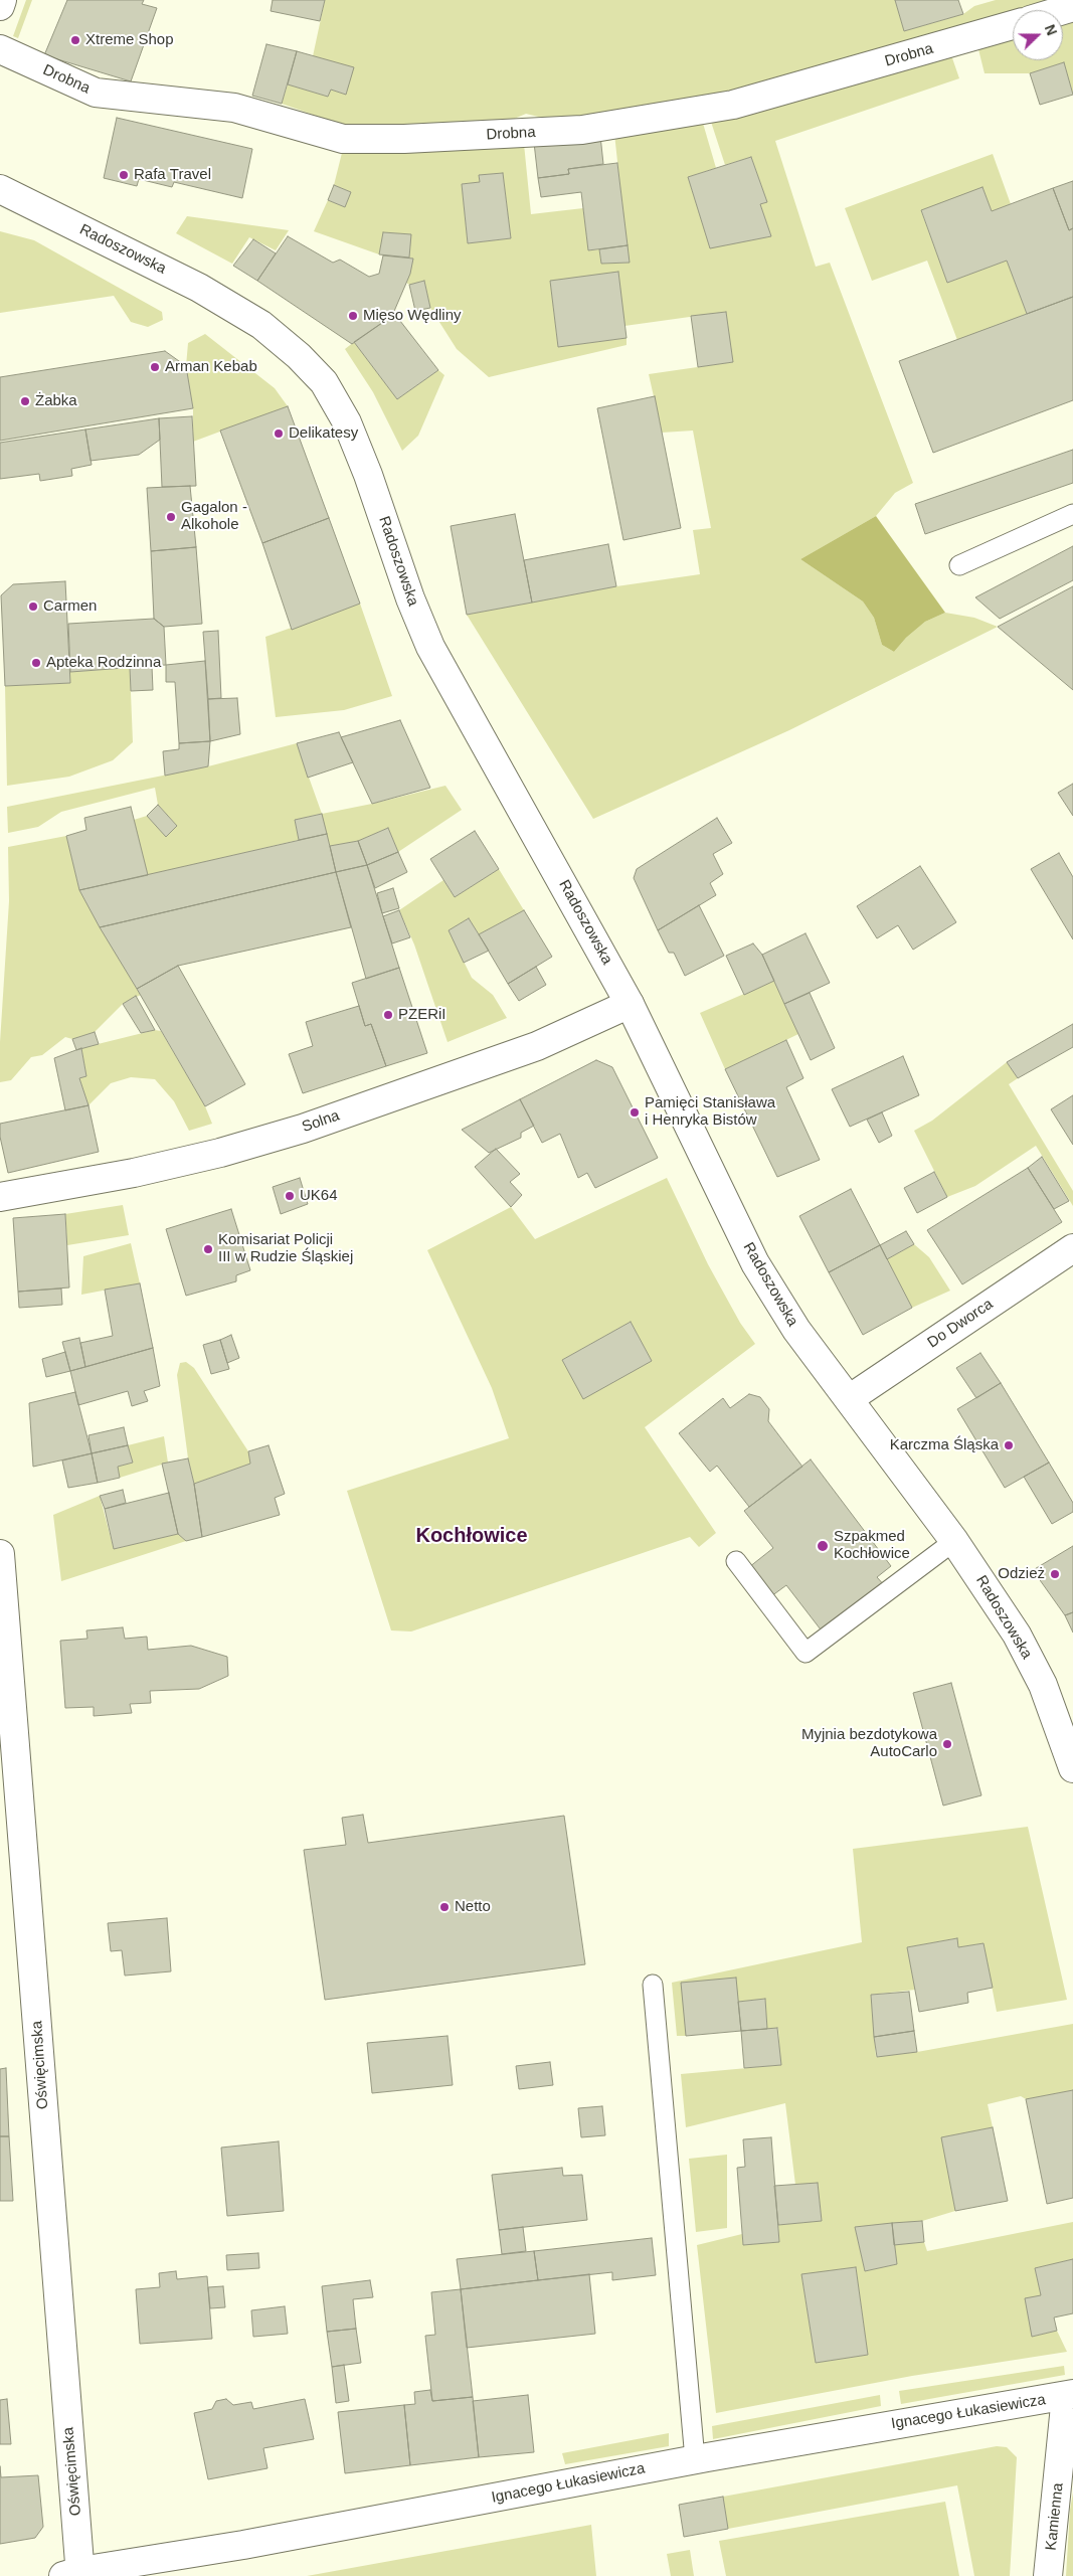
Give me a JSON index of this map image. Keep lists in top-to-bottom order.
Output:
{
  "streets": {
    "street": [
      "Drobna",
      "Radoszowska",
      "Solna",
      "Do Dworca",
      "Oświęcimska",
      "Ignacego Łukasiewicza",
      "Kamienna"
    ]
  },
  "crossings": [
    ["Radoszowska", "Solna"],
    ["Radoszowska", "Do Dworca"],
    ["Oświęcimska", "Ignacego Łukasiewicza"],
    ["Ignacego Łukasiewicza", "Kamienna"]
  ],
  "districts": ["Kochłowice"],
  "places": [
    "Xtreme Shop",
    "Rafa Travel",
    "Mięso Wędliny",
    "Arman Kebab",
    "Żabka",
    "Delikatesy",
    "Gagalon - Alkohole",
    "Carmen",
    "Apteka Rodzinna",
    "PZERiI",
    "Pamięci Stanisława i Henryka Bistów",
    "UK64",
    "Komisariat Policji III w Rudzie Śląskiej",
    "Karczma Śląska",
    "Szpakmed Kochłowice",
    "Odzież",
    "Myjnia bezdotykowa AutoCarlo",
    "Netto"
  ],
  "north": "right"
}
